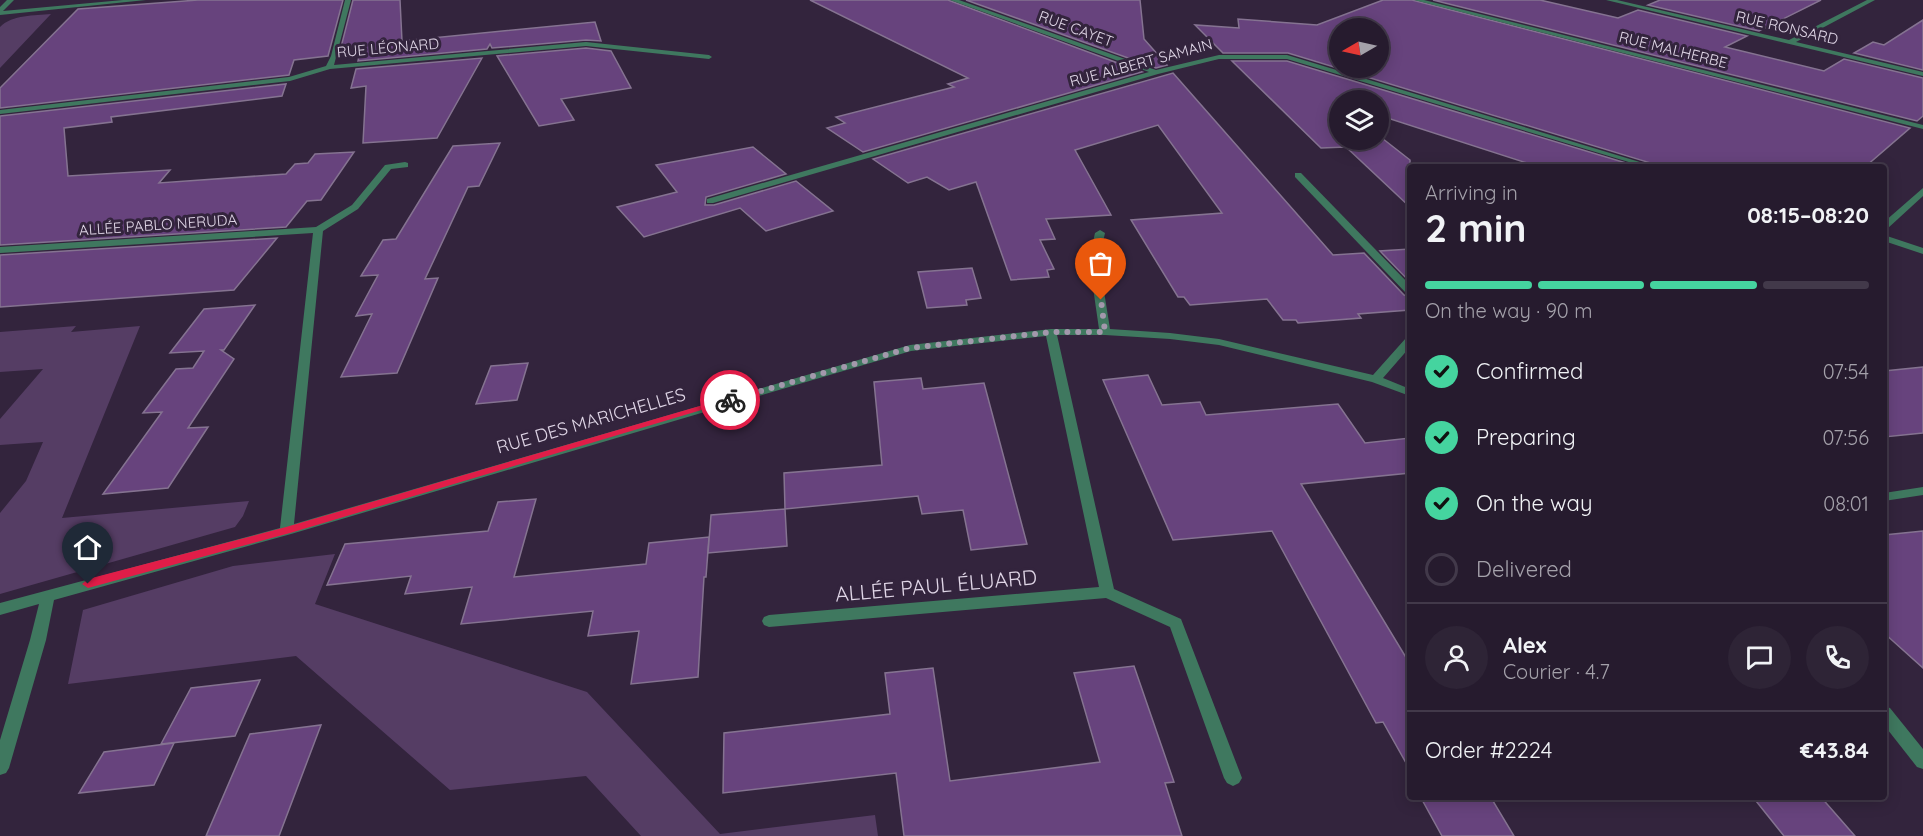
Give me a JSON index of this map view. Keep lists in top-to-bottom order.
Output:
{
  "streets": {
    "street": [
      "RUE RONSARD",
      "RUE CAYET",
      "RUE LÉONARD",
      "RUE MALHERBE",
      "RUE ALBERT SAMAIN",
      "ALLÉE PABLO NERUDA",
      "RUE DES MARICHELLES",
      "ALLÉE PAUL ÉLUARD"
    ]
  },
  "crossings": [
    ["RUE CAYET", "RUE ALBERT SAMAIN"]
  ],
  "north": "left",
  "page": {
    "heading": ["2 min", "Arriving in", "08:15–08:20"],
    "panel": [
      "Alex",
      "Courier · 4.7",
      "Order #2224",
      "€43.84"
    ],
    "bar": "On the way · 90 m",
    "list": [
      ["Confirmed", "07:54"],
      ["Preparing", "07:56"],
      ["On the way", "08:01"],
      "Delivered"
    ]
  }
}
